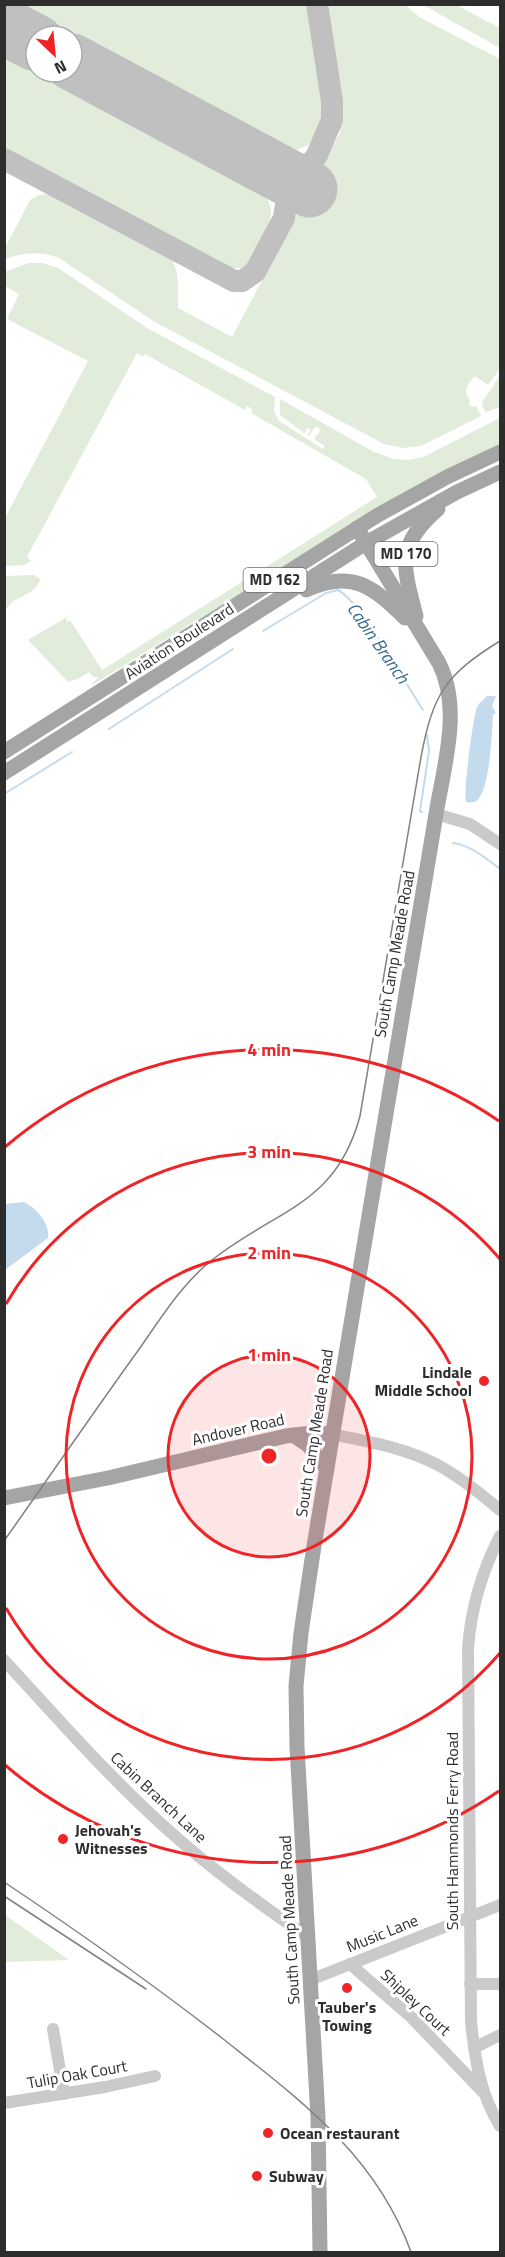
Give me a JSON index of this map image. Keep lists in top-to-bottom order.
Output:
{
  "streets": {
    "main road": [
      "MD 170",
      "MD 162",
      "Aviation Boulevard",
      "South Camp Meade Road",
      "Andover Road"
    ],
    "street": [
      "Cabin Branch Lane",
      "South Hammonds Ferry Road",
      "Music Lane",
      "Shipley Court",
      "Tulip Oak Court"
    ]
  },
  "crossings": [
    ["MD 170", "Aviation Boulevard"],
    ["MD 170", "South Camp Meade Road"],
    ["South Camp Meade Road", "Andover Road"],
    ["South Camp Meade Road", "Cabin Branch Lane"],
    ["South Camp Meade Road", "Music Lane"],
    ["South Hammonds Ferry Road", "Music Lane"],
    ["South Hammonds Ferry Road", "Shipley Court"],
    ["Music Lane", "Shipley Court"]
  ],
  "water": ["Cabin Branch"],
  "places": [
    "Lindale Middle School",
    "Jehovah's Witnesses",
    "Tauber's Towing",
    "Ocean restaurant",
    "Subway"
  ],
  "north": "bottom right",
  "rings": [
    "4 min",
    "3 min",
    "2 min",
    "1 min"
  ]
}
